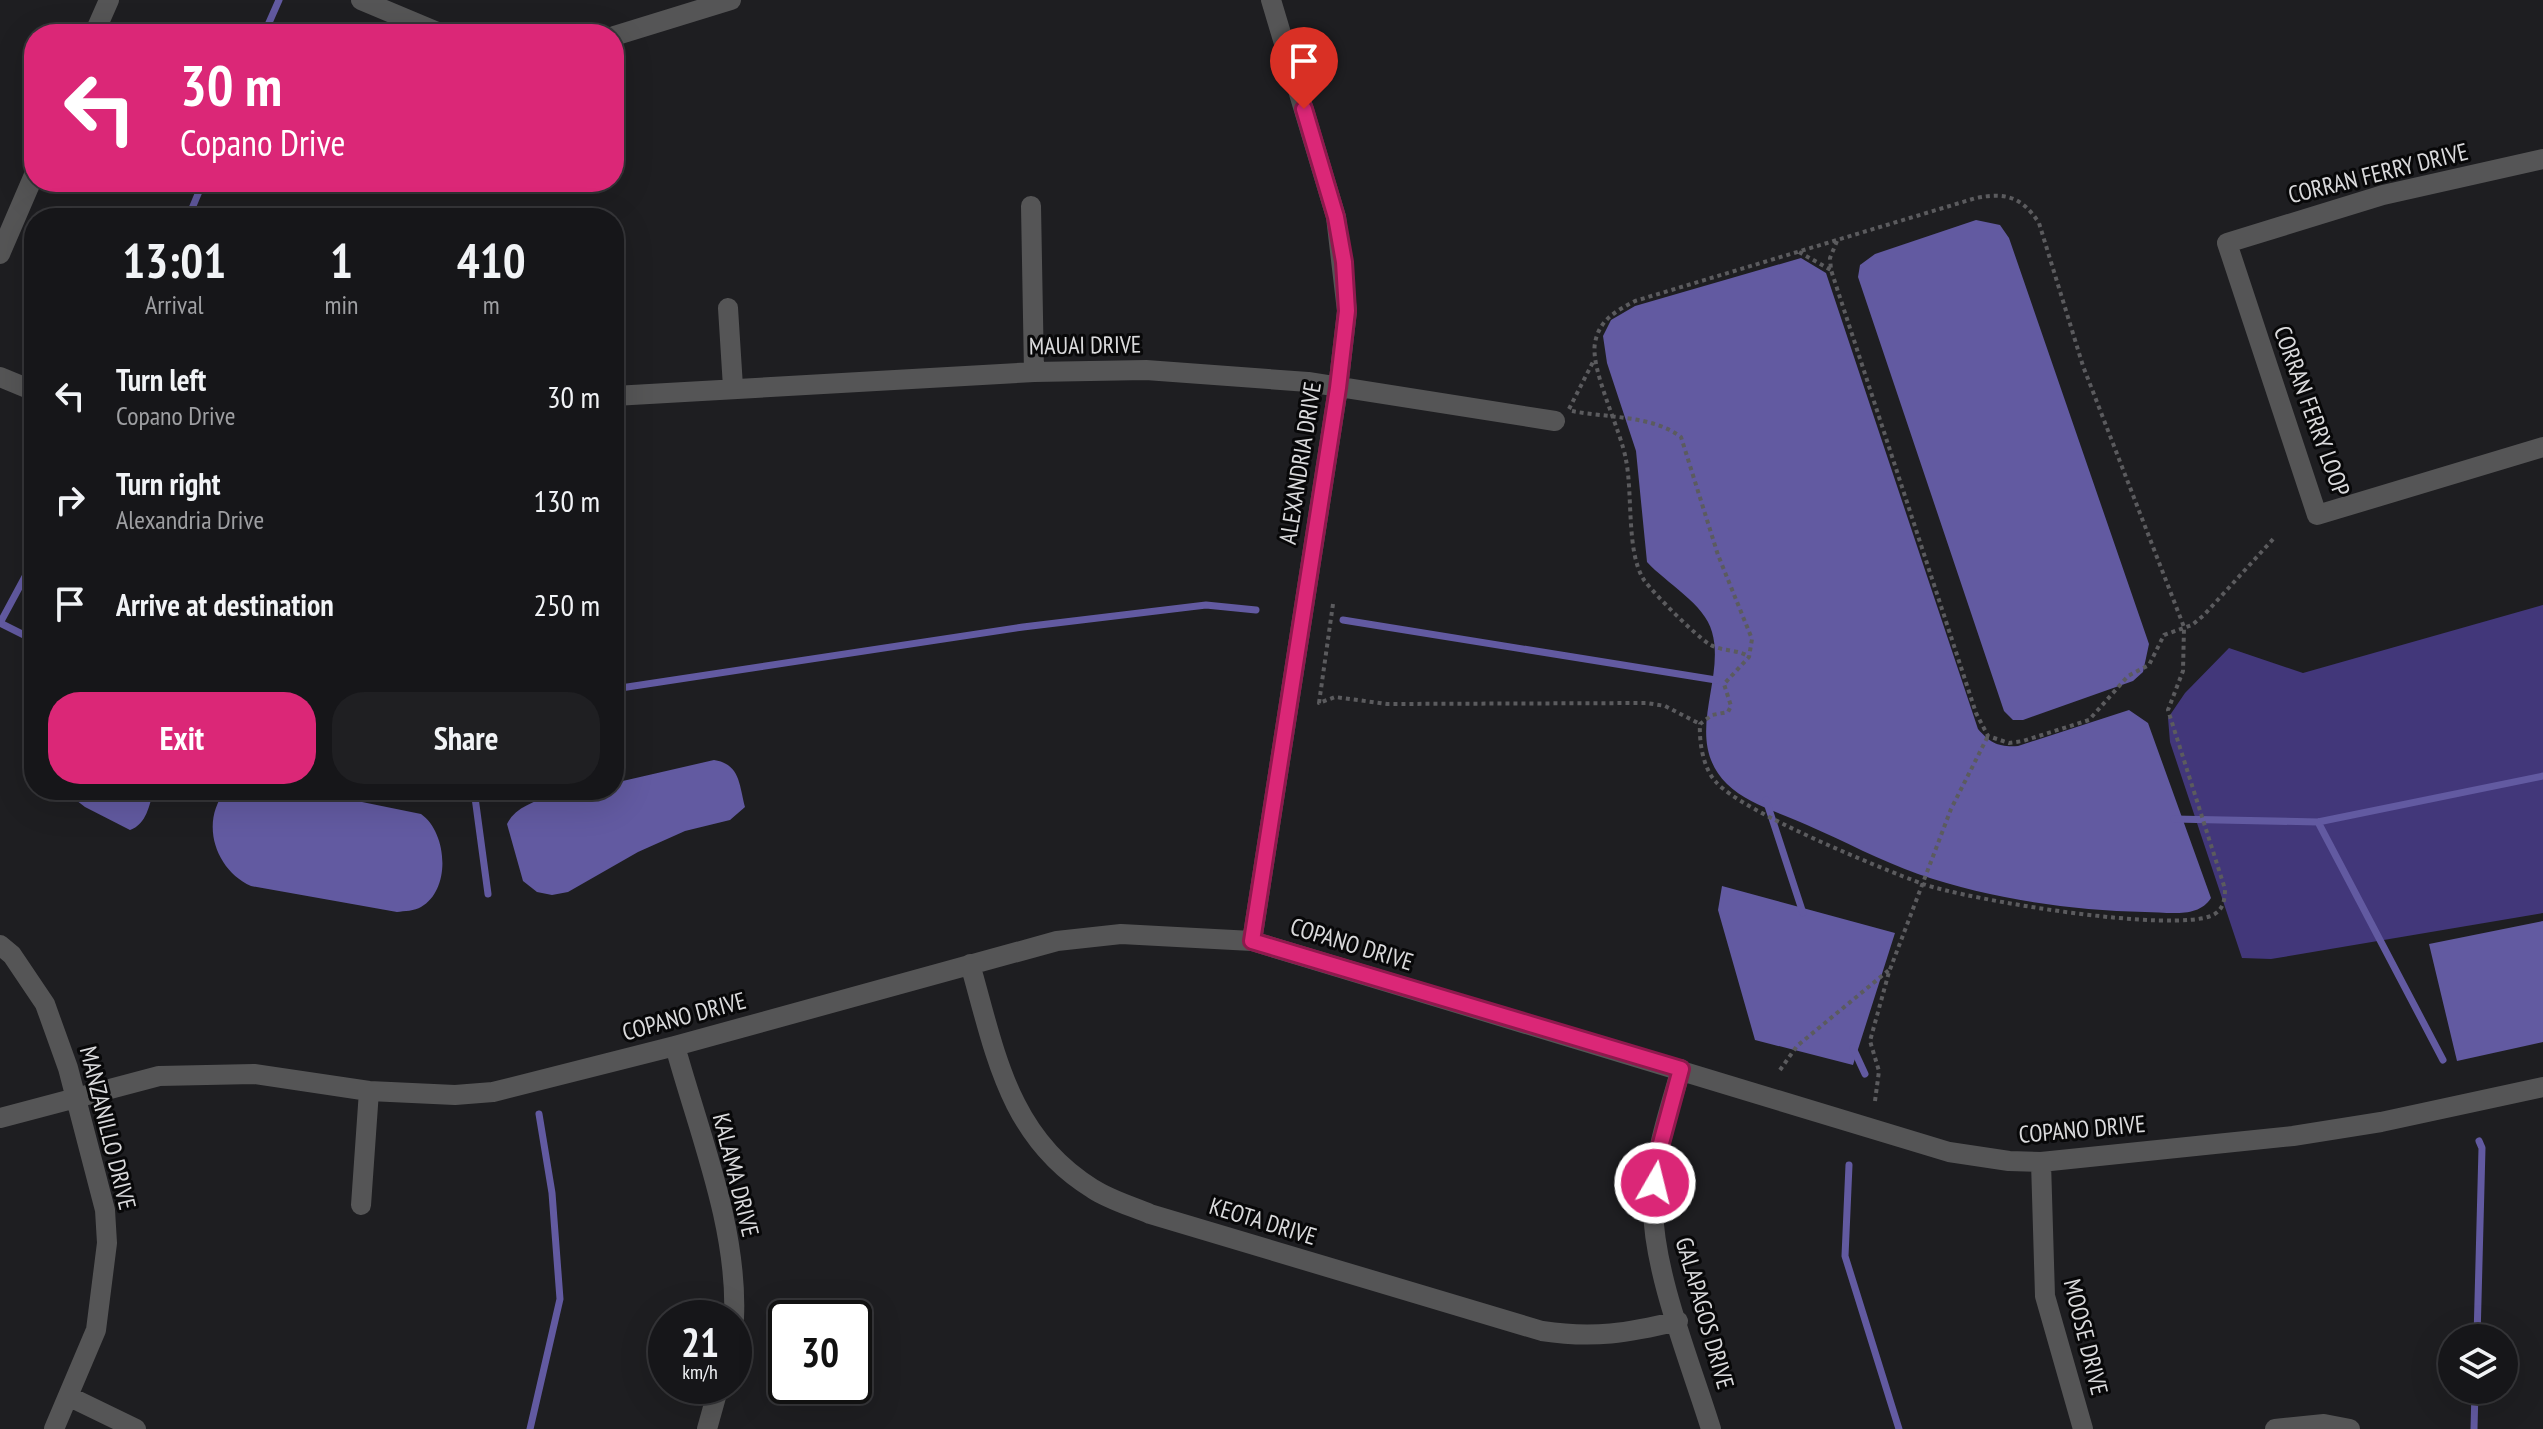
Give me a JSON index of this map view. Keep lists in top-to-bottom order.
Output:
{
  "streets": {
    "street": [
      "CORRAN FERRY DRIVE",
      "MAUAI DRIVE",
      "CORRAN FERRY LOOP",
      "ALEXANDRIA DRIVE",
      "COPANO DRIVE",
      "MANZANILLO DRIVE",
      "KALAMA DRIVE",
      "KEOTA DRIVE",
      "GALAPAGOS DRIVE",
      "MOOSE DRIVE"
    ]
  },
  "crossings": [
    ["CORRAN FERRY DRIVE", "CORRAN FERRY LOOP"],
    ["MAUAI DRIVE", "ALEXANDRIA DRIVE"],
    ["ALEXANDRIA DRIVE", "COPANO DRIVE"],
    ["COPANO DRIVE", "MANZANILLO DRIVE"],
    ["COPANO DRIVE", "KALAMA DRIVE"],
    ["COPANO DRIVE", "KEOTA DRIVE"],
    ["COPANO DRIVE", "GALAPAGOS DRIVE"],
    ["COPANO DRIVE", "MOOSE DRIVE"],
    ["KEOTA DRIVE", "GALAPAGOS DRIVE"]
  ],
  "page": {
    "turn": ["30 m", "Copano Drive"],
    "eta": [
      "13:01",
      "Arrival",
      "1",
      "min",
      "410",
      "m"
    ],
    "list": [
      {
        "name": "Turn left",
        "note": "Copano Drive",
        "value": "30 m"
      },
      {
        "name": "Turn right",
        "note": "Alexandria Drive",
        "value": "130 m"
      },
      {
        "name": "Arrive at destination",
        "value": "250 m"
      }
    ],
    "buttons": ["Exit", "Share"],
    "speed": "21 km/h",
    "limit": "30"
  }
}
